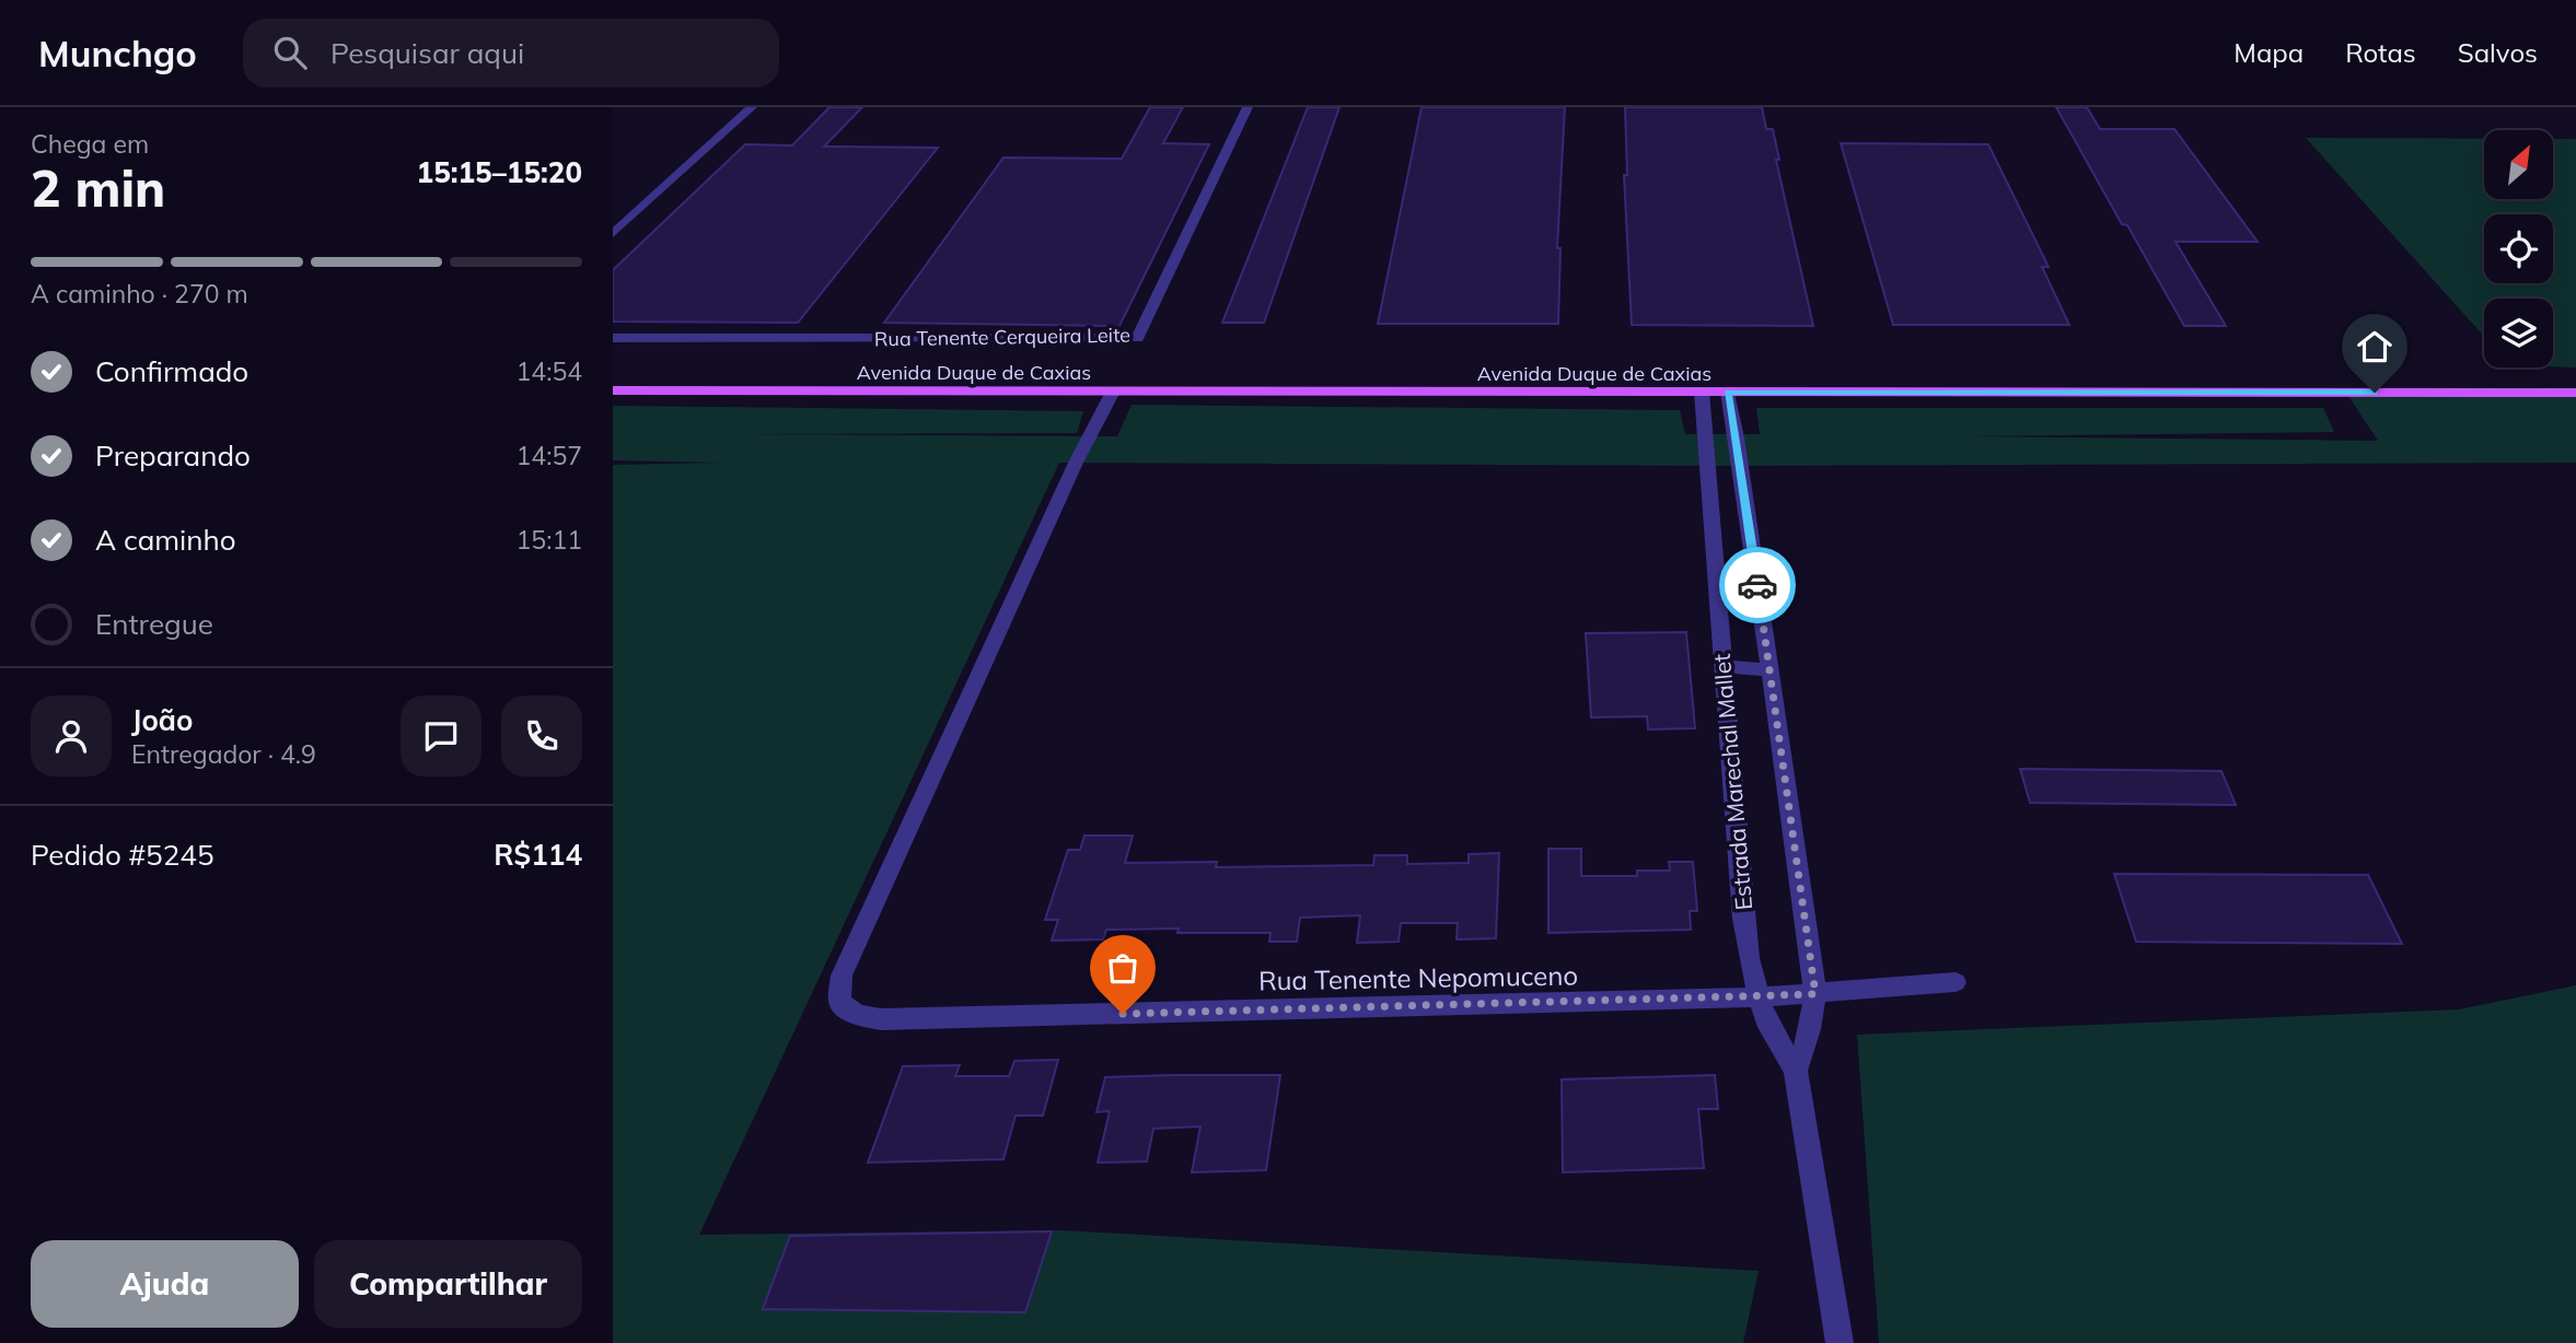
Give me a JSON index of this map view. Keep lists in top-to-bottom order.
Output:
{
  "streets": {
    "main road": ["Avenida Duque de Caxias"],
    "street": ["Rua Tenente Cerqueira Leite", "Estrada Marechal Mallet", "Rua Tenente Nepomuceno"]
  },
  "crossings": [
    ["Avenida Duque de Caxias", "Estrada Marechal Mallet"],
    ["Avenida Duque de Caxias", "Rua Tenente Nepomuceno"],
    ["Estrada Marechal Mallet", "Rua Tenente Nepomuceno"]
  ],
  "north": "top right",
  "page": {
    "header": "Munchgo",
    "search": "Pesquisar aqui",
    "nav": ["Mapa", "Rotas", "Salvos"],
    "heading": ["2 min", "Chega em", "15:15–15:20"],
    "panel": [
      "João",
      "Entregador · 4.9",
      "Pedido #5245",
      "R$114"
    ],
    "bar": "A caminho · 270 m",
    "list": [
      ["Confirmado", "14:54"],
      ["Preparando", "14:57"],
      ["A caminho", "15:11"],
      "Entregue"
    ],
    "buttons": ["Ajuda", "Compartilhar"]
  }
}
